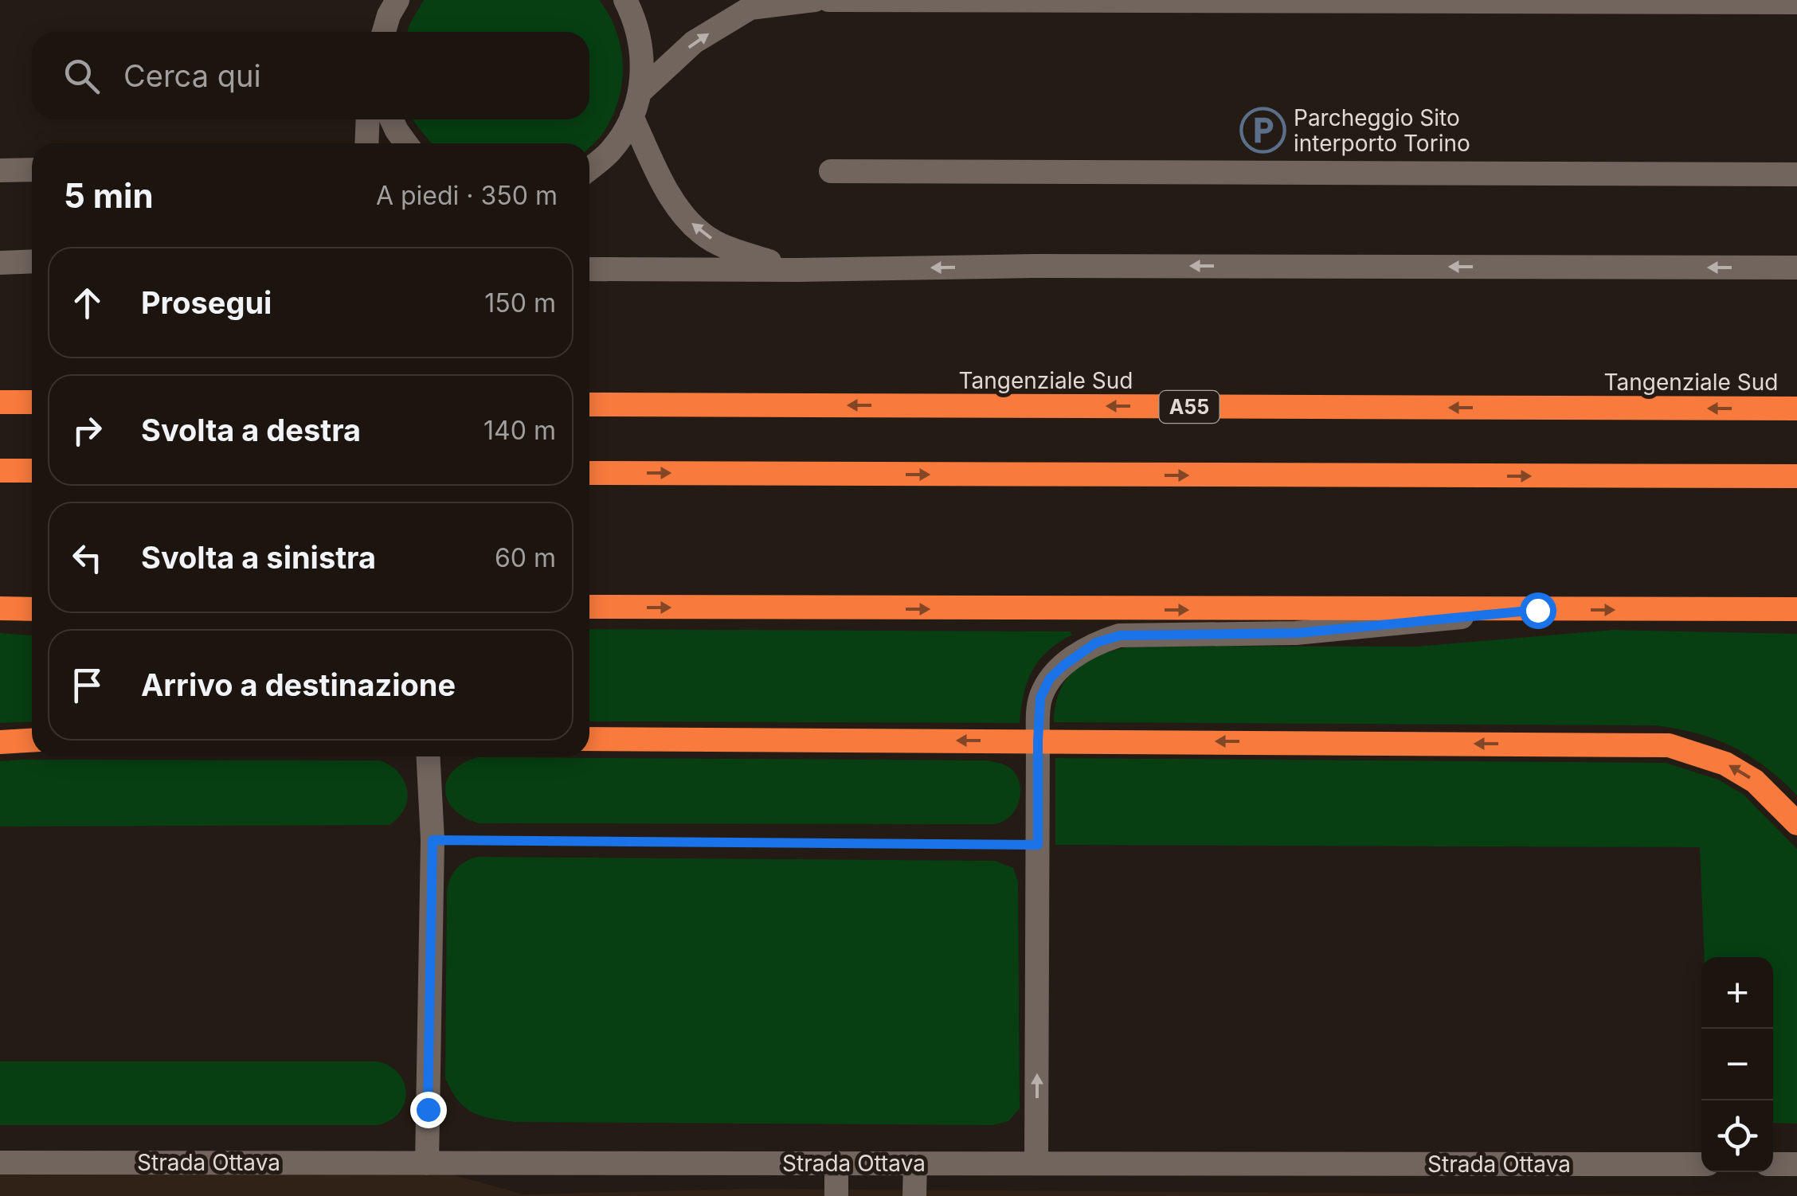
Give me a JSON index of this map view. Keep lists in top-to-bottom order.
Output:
{
  "streets": {
    "highway": ["Tangenziale Sud", "A55"],
    "street": ["Strada Ottava"]
  },
  "places": {
    "parking": ["Parcheggio Sito interporto Torino"]
  },
  "page": {
    "search": "Cerca qui",
    "heading": ["5 min", "A piedi · 350 m"],
    "list": [
      ["Prosegui", "150 m"],
      ["Svolta a destra", "140 m"],
      ["Svolta a sinistra", "60 m"],
      "Arrivo a destinazione"
    ],
    "map_buttons": ["+", "−"]
  }
}
